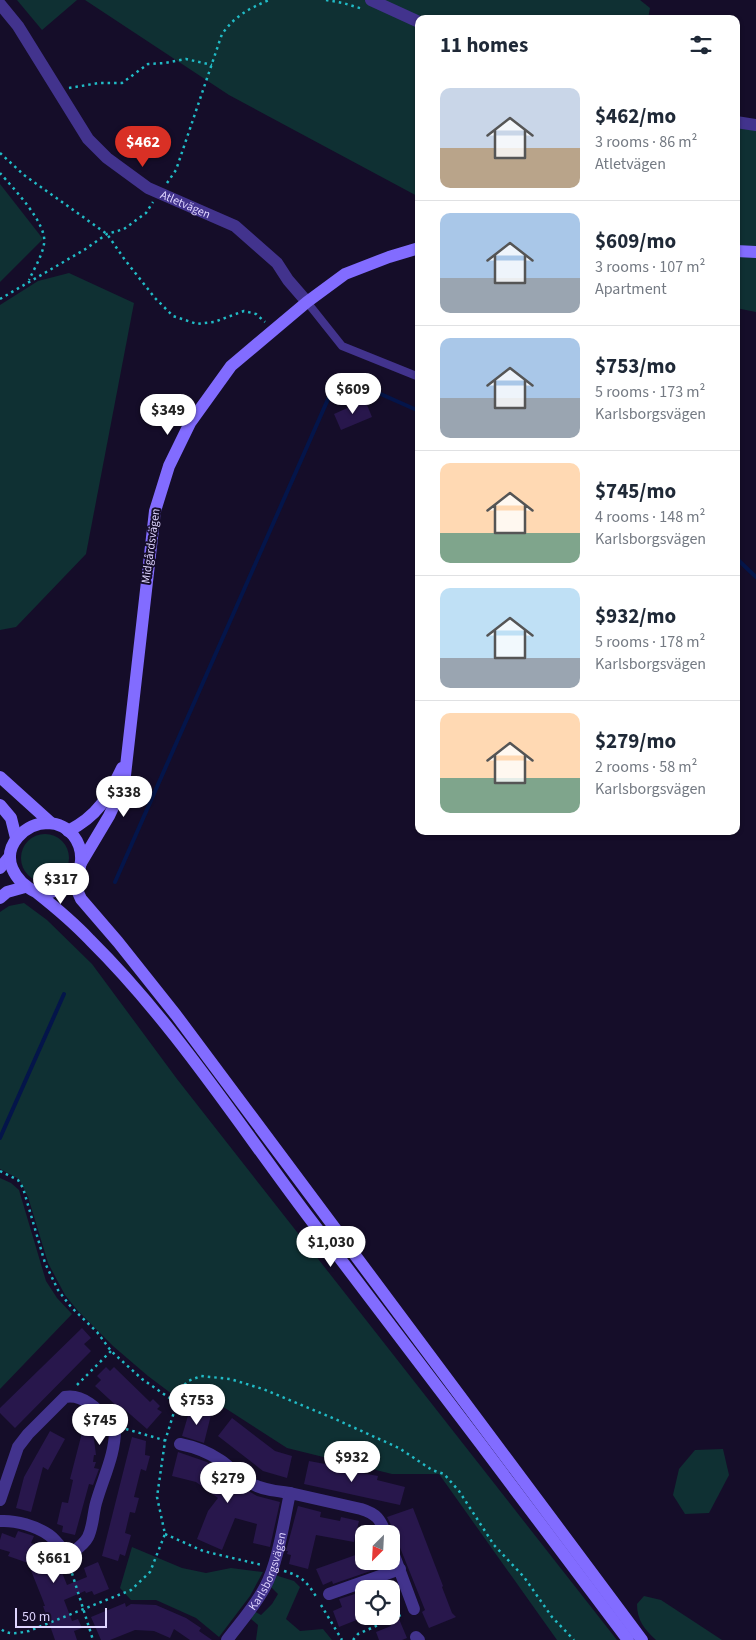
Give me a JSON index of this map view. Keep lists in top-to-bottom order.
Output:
{
  "streets": {
    "main road": ["Midgårdsvägen"],
    "street": ["Atletvägen", "Karlsborgsvägen"]
  },
  "crossings": [
    ["Atletvägen", "Midgårdsvägen"]
  ],
  "scale_bar": "50 m",
  "north": "bottom left",
  "page": {
    "heading": "11 homes",
    "list": [
      {
        "name": "$462/mo",
        "note": "3 rooms · 86 m² · Atletvägen"
      },
      {
        "name": "$609/mo",
        "note": "3 rooms · 107 m² · Apartment"
      },
      {
        "name": "$753/mo",
        "note": "5 rooms · 173 m² · Karlsborgsvägen"
      },
      {
        "name": "$745/mo",
        "note": "4 rooms · 148 m² · Karlsborgsvägen"
      },
      {
        "name": "$932/mo",
        "note": "5 rooms · 178 m² · Karlsborgsvägen"
      },
      {
        "name": "$279/mo",
        "note": "2 rooms · 58 m² · Karlsborgsvägen"
      }
    ],
    "price": [
      "$462",
      "$609",
      "$349",
      "$338",
      "$317",
      "$1,030",
      "$753",
      "$745",
      "$932",
      "$279",
      "$661"
    ],
    "scale": "50 m"
  }
}
